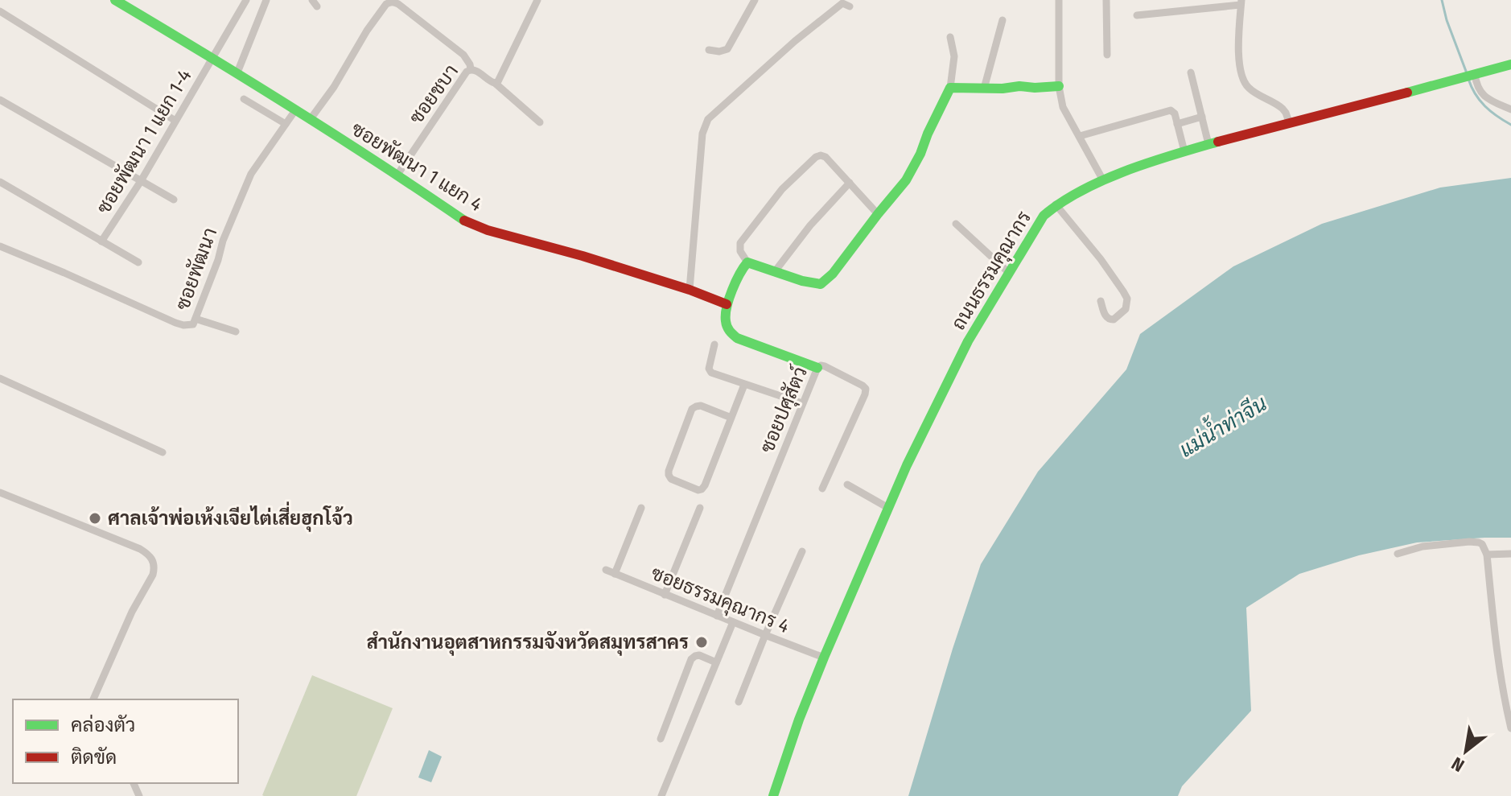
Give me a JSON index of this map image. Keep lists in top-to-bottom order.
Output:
{
  "streets": {
    "street": [
      "ซอยชบา",
      "ซอยพัฒนา 1 แยก 1-4",
      "ซอยพัฒนา 1 แยก 4",
      "ซอยพัฒนา",
      "ถนนธรรมคุณากร",
      "ซอยปศุสัตว์",
      "ซอยธรรมคุณากร 4"
    ]
  },
  "crossings": [
    ["ซอยชบา", "ซอยพัฒนา 1 แยก 4"],
    ["ซอยพัฒนา 1 แยก 1-4", "ซอยพัฒนา 1 แยก 4"],
    ["ซอยพัฒนา 1 แยก 4", "ซอยพัฒนา"],
    ["ถนนธรรมคุณากร", "ซอยธรรมคุณากร 4"],
    ["ซอยปศุสัตว์", "ซอยธรรมคุณากร 4"]
  ],
  "water": ["แม่น้ำท่าจีน"],
  "places": ["ศาลเจ้าพ่อเห้งเจียไต่เสี่ยฮุกโจ้ว", "สำนักงานอุตสาหกรรมจังหวัดสมุทรสาคร"],
  "legend": ["คล่องตัว", "ติดขัด"],
  "north": "bottom left"
}
